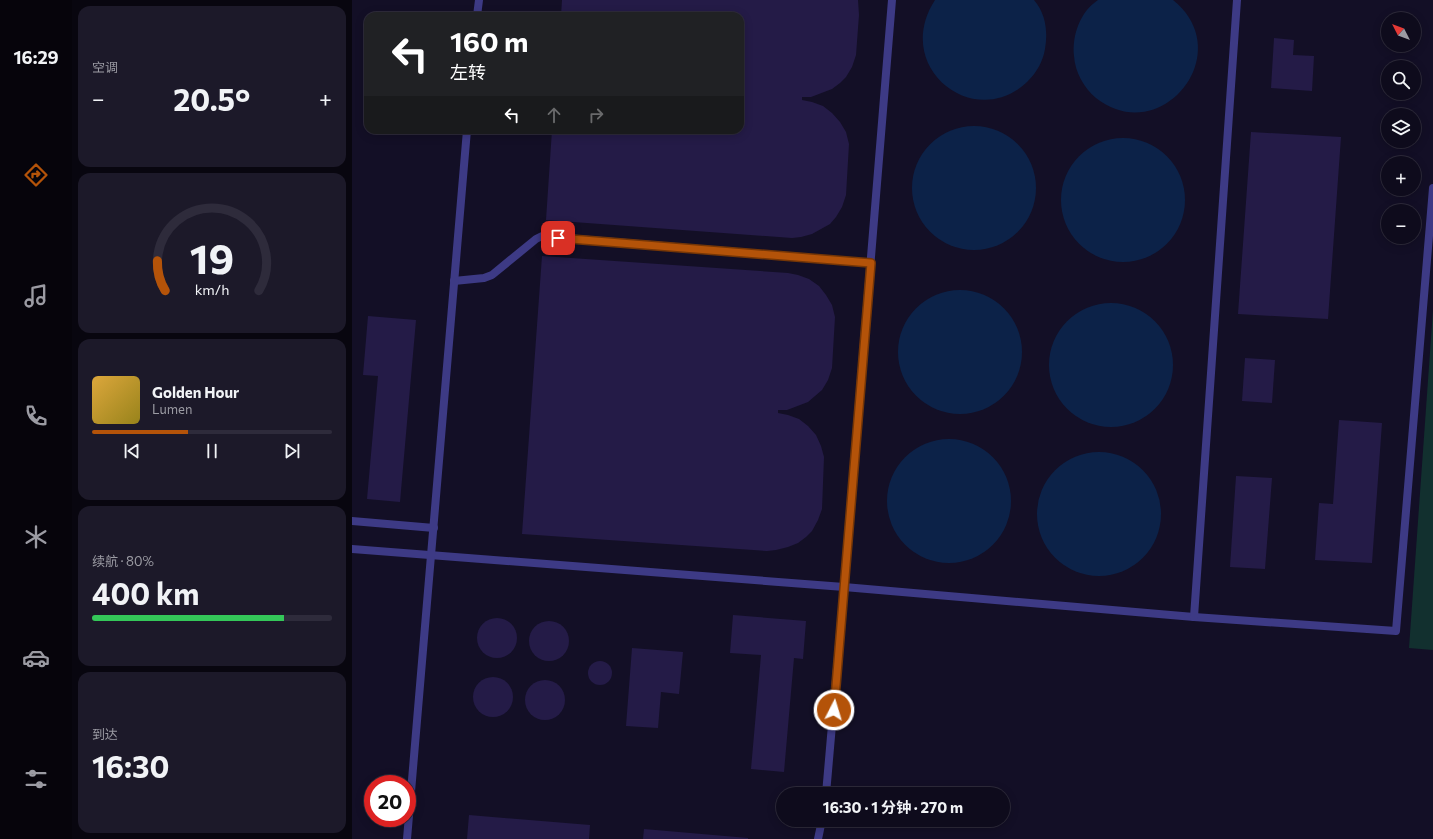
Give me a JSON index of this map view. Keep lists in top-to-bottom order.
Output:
{
  "north": "top left",
  "page": {
    "tabs": "16:29",
    "tile": [
      "空调",
      ["续航 · 80%", "400 km"],
      ["到达", "16:30"]
    ],
    "map_buttons": ["+", "−"],
    "turn": ["160 m", "左转"],
    "heat": ["−", "20.5°", "+"],
    "song": ["Golden Hour", "Lumen"],
    "limit": "20",
    "trip": "16:30 · 1 分钟 · 270 m",
    "gauge": ["19", "km/h"]
  }
}
